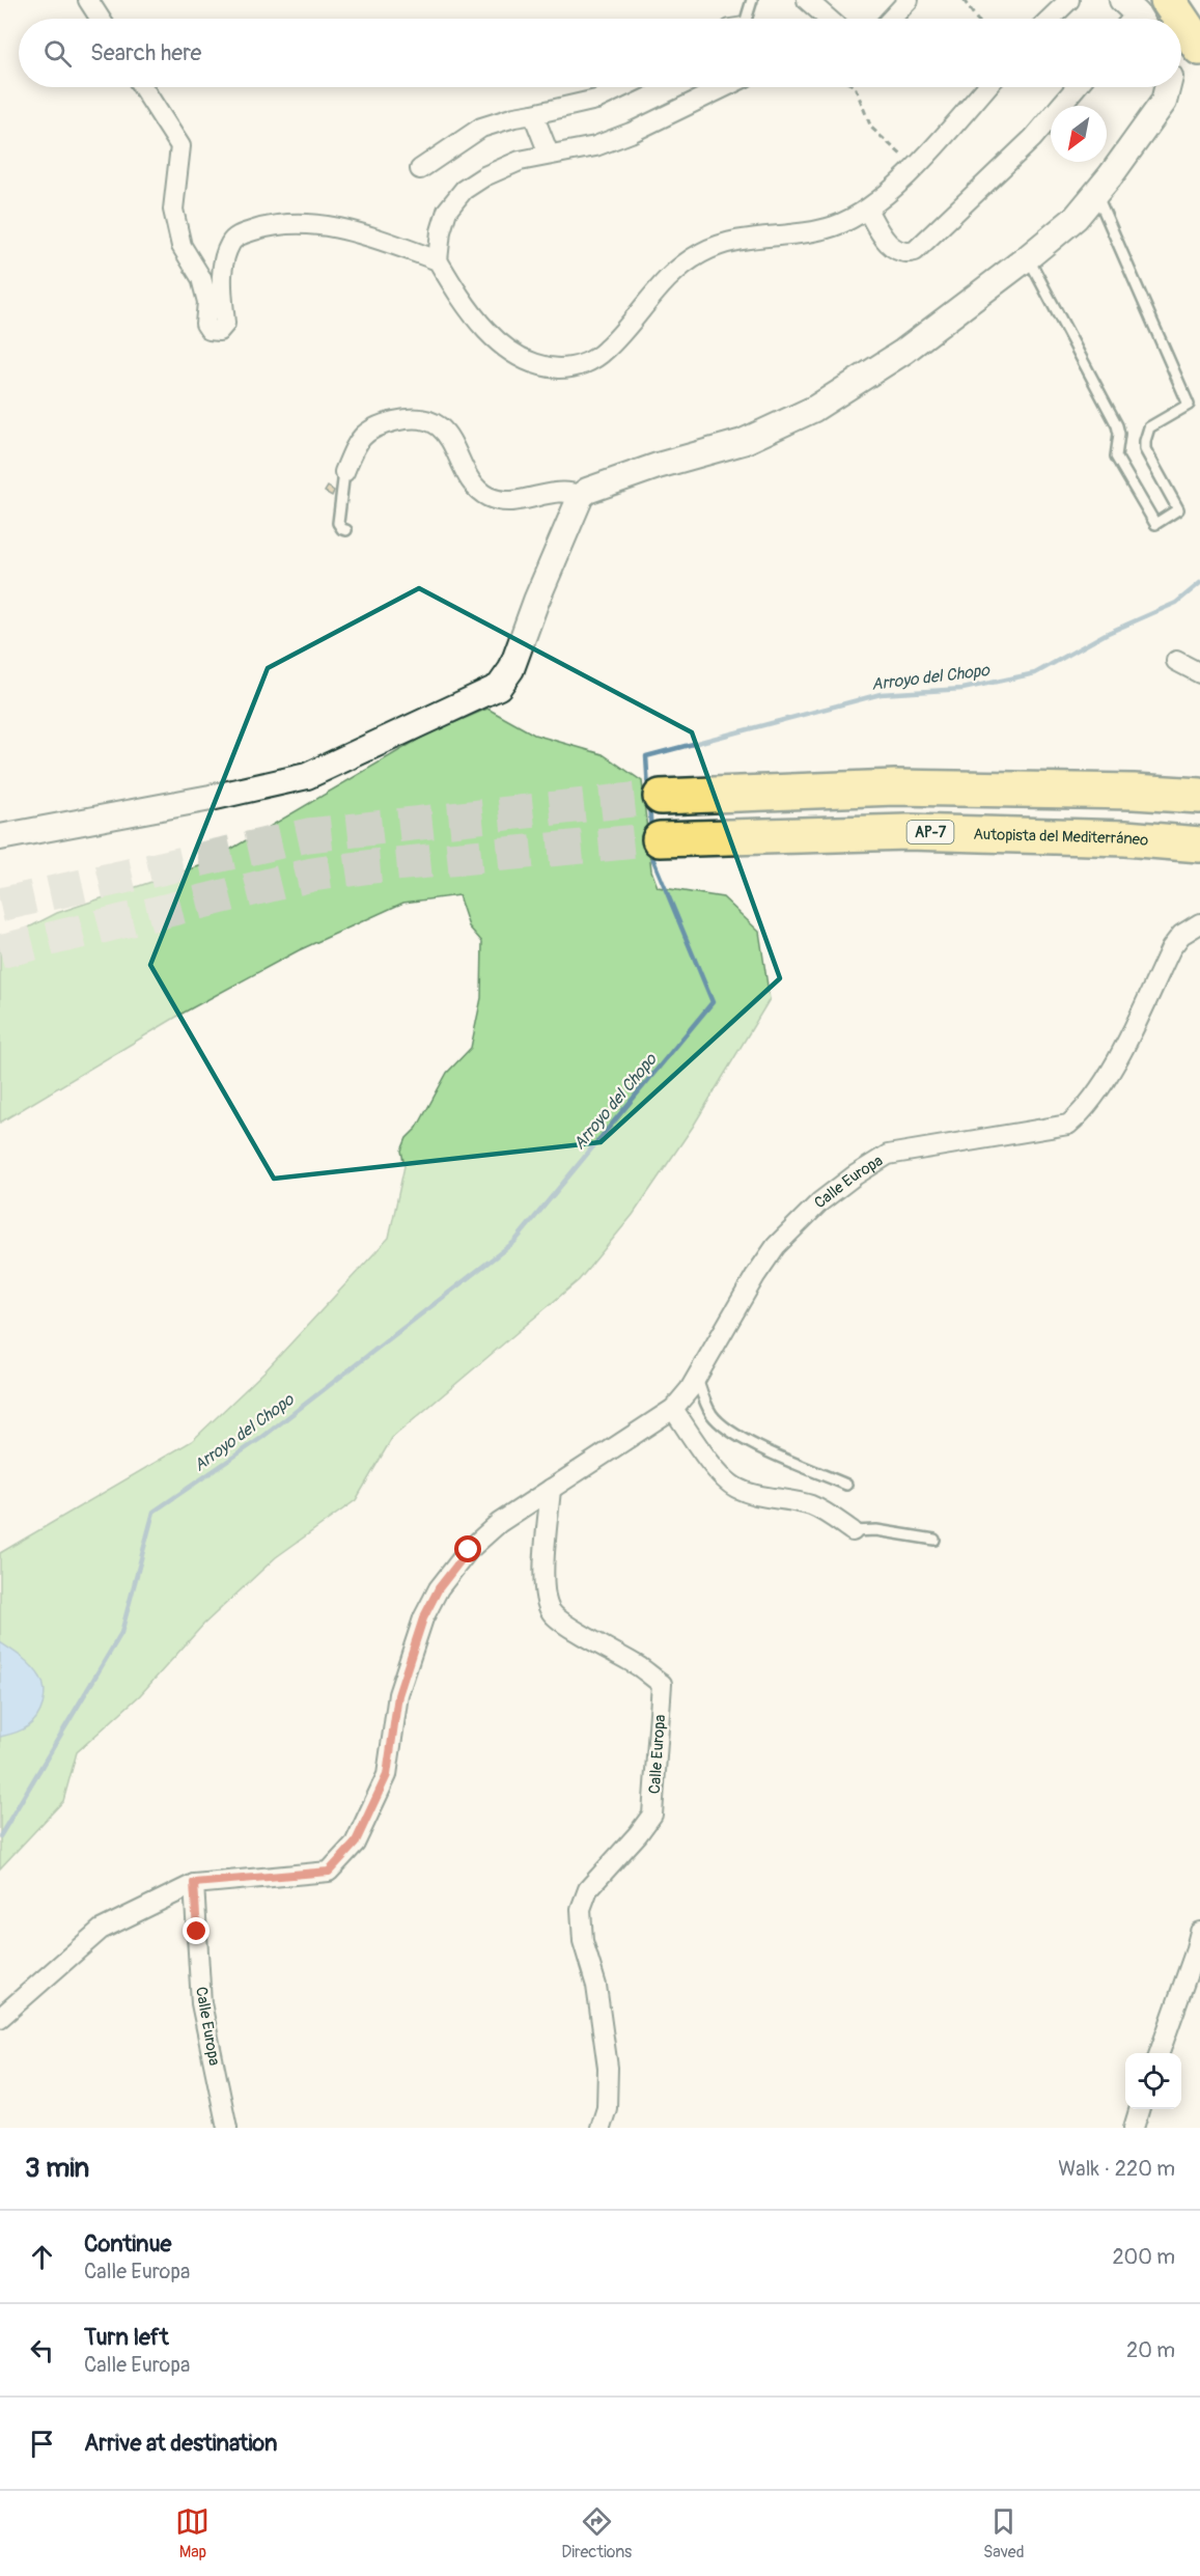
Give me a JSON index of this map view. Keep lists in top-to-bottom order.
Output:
{
  "streets": {
    "highway": ["AP-7", "Autopista del Mediterráneo"],
    "street": ["Calle Europa"]
  },
  "water": ["Arroyo del Chopo"],
  "north": "bottom left",
  "page": {
    "search": "Search here",
    "heading": ["3 min", "Walk · 220 m"],
    "list": [
      ["Continue", "Calle Europa", "200 m"],
      ["Turn left", "Calle Europa", "20 m"],
      "Arrive at destination"
    ],
    "nav": ["Map", "Directions", "Saved"]
  }
}
